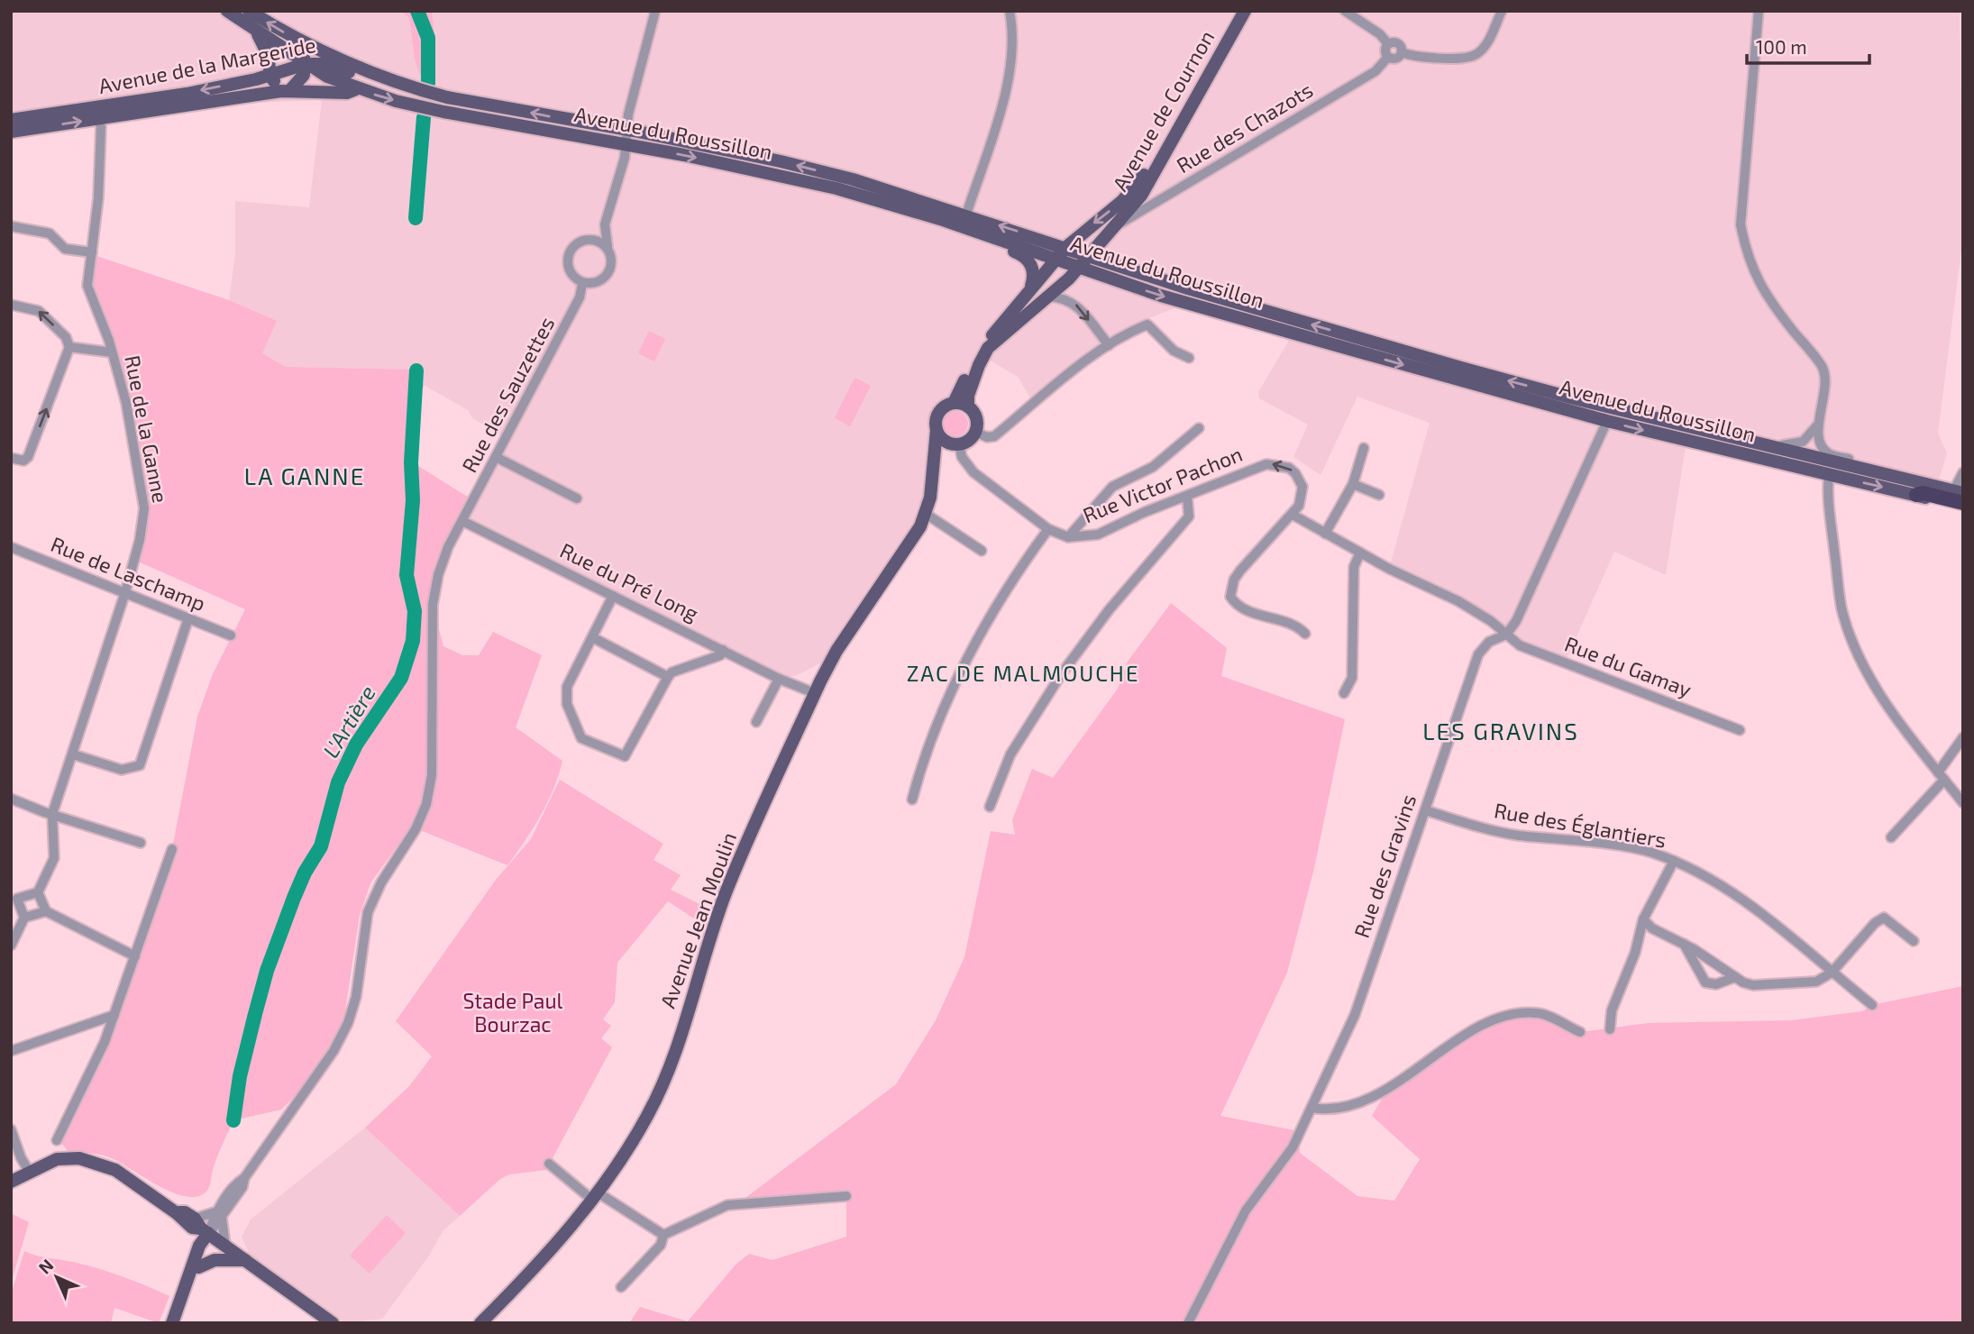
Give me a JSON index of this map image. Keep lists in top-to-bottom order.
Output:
{
  "streets": {
    "main road": [
      "Avenue de la Margeride",
      "Avenue de Cournon",
      "Avenue du Roussillon",
      "Avenue Jean Moulin"
    ],
    "street": [
      "Rue des Chazots",
      "Rue des Sauzettes",
      "Rue de la Ganne",
      "Rue Victor Pachon",
      "Rue de Laschamp",
      "Rue du Pré Long",
      "Rue du Gamay",
      "Rue des Églantiers",
      "Rue des Gravins"
    ]
  },
  "crossings": [
    ["Avenue de la Margeride", "Avenue du Roussillon"],
    ["Avenue de la Margeride", "Rue de la Ganne"],
    ["Avenue de Cournon", "Rue des Chazots"],
    ["Avenue de Cournon", "Avenue du Roussillon"],
    ["Avenue du Roussillon", "Rue des Gravins"],
    ["Rue des Sauzettes", "Rue du Pré Long"],
    ["Rue de la Ganne", "Rue de Laschamp"],
    ["Rue Victor Pachon", "Rue du Gamay"],
    ["Rue Victor Pachon", "Avenue Jean Moulin"],
    ["Rue du Pré Long", "Avenue Jean Moulin"],
    ["Rue du Gamay", "Rue des Gravins"],
    ["Rue des Églantiers", "Rue des Gravins"]
  ],
  "districts": ["LA GANNE", "ZAC DE MALMOUCHE", "LES GRAVINS"],
  "water": ["L'Artière"],
  "parks": ["Stade Paul Bourzac"],
  "scale_bar": "100 m",
  "north": "top left"
}
